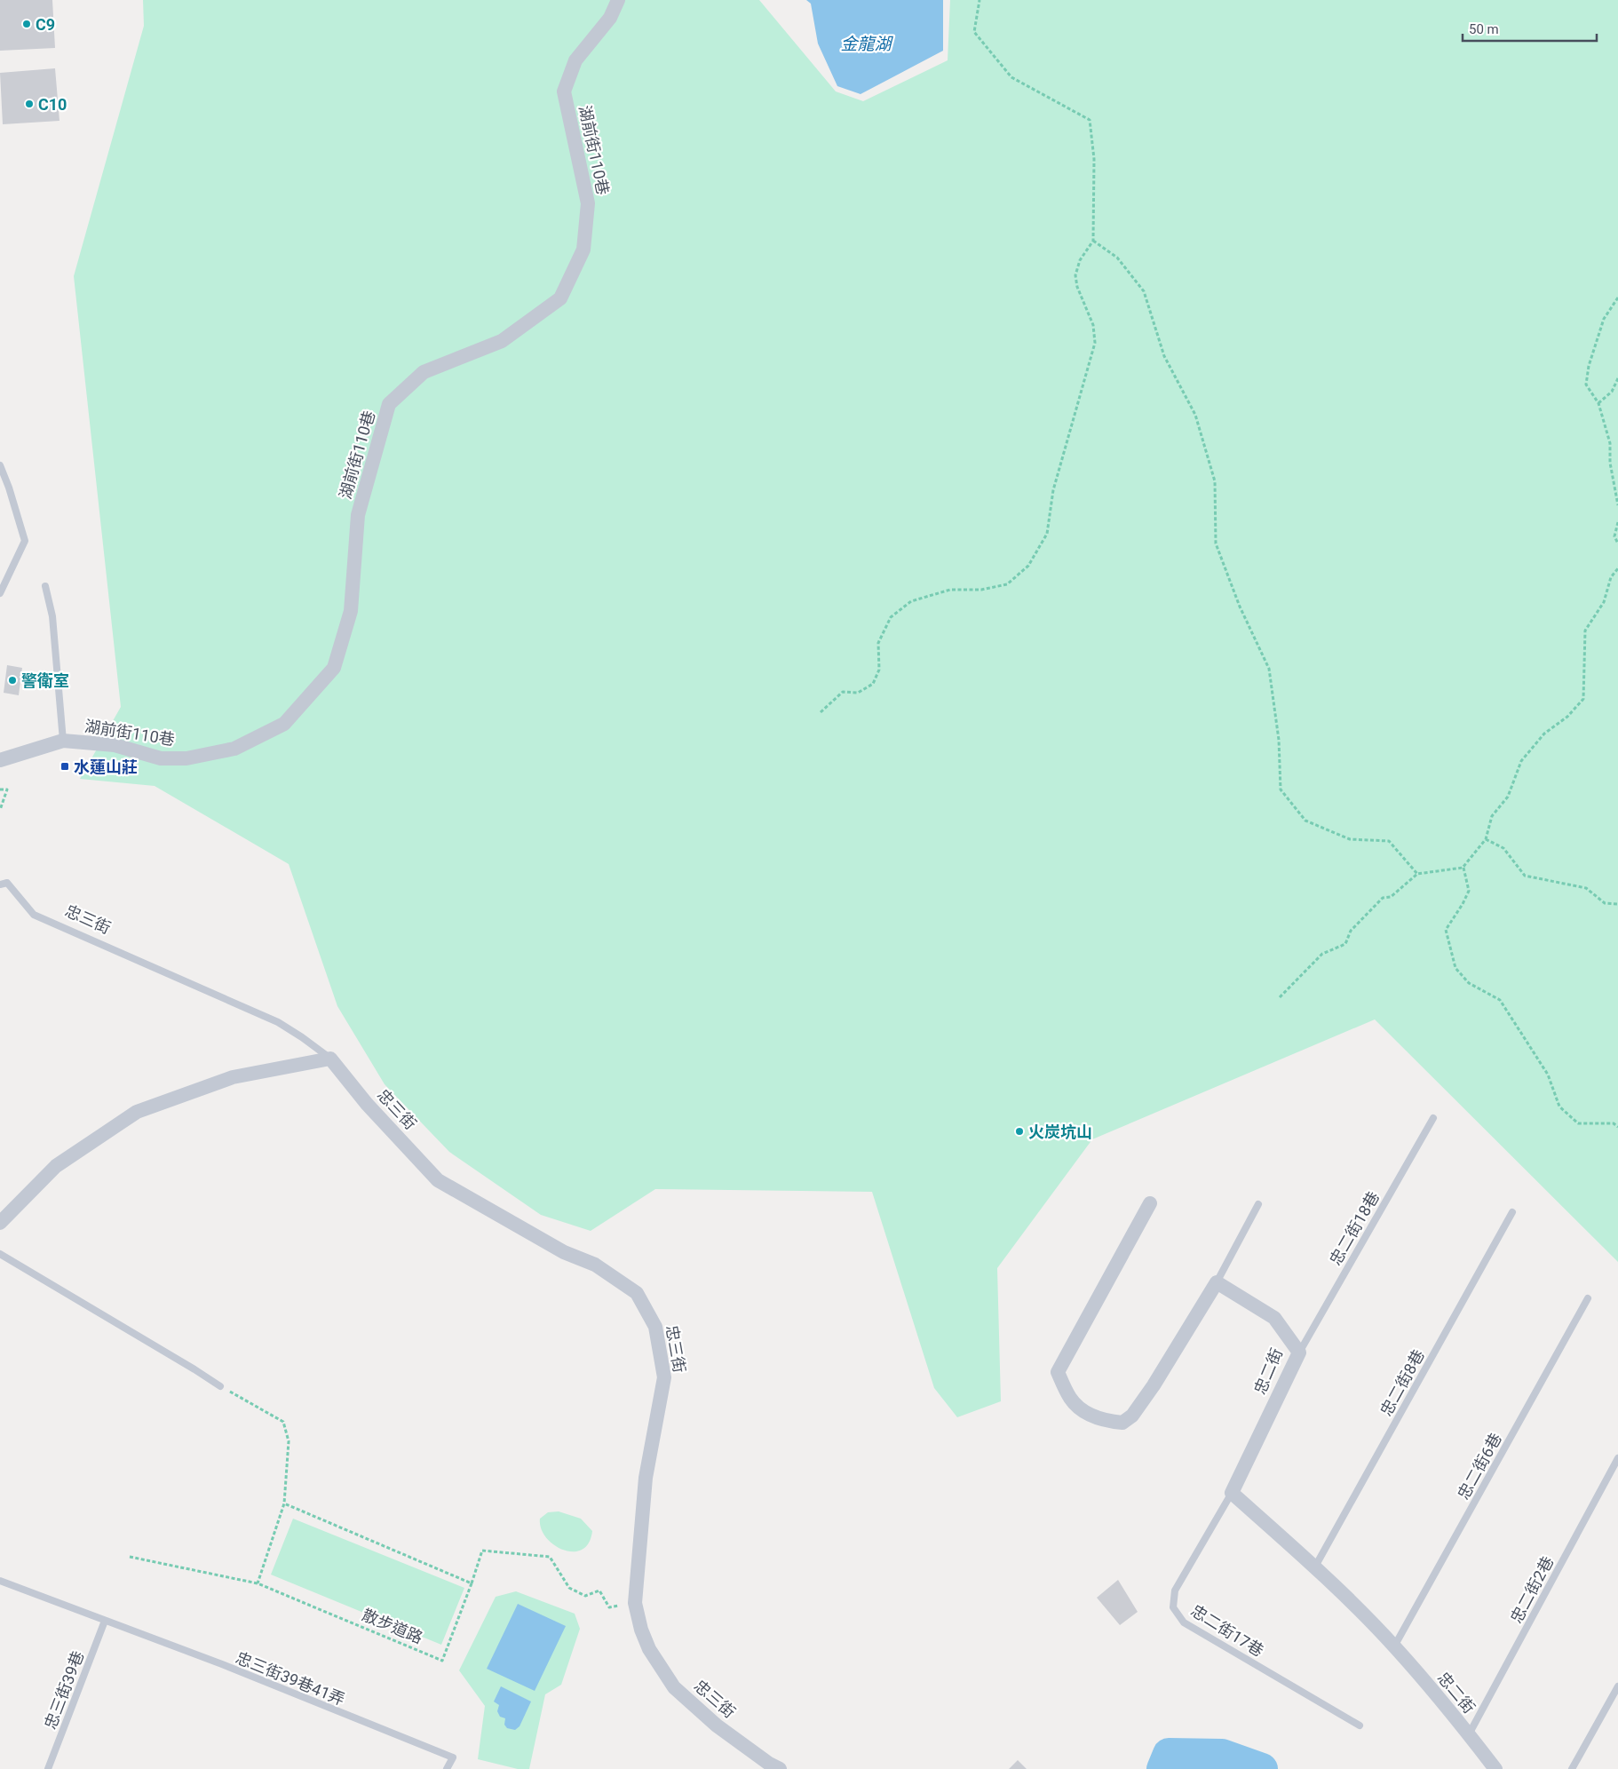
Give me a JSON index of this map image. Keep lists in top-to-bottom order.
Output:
{
  "streets": {
    "street": ["湖前街110巷", "忠三街", "忠二街"],
    "lane": [
      "忠二街18巷",
      "忠二街8巷",
      "忠二街6巷",
      "忠二街2巷",
      "忠二街17巷",
      "忠三街39巷41弄",
      "忠三街39巷"
    ],
    "path": ["散步道路"]
  },
  "crossings": [
    ["忠三街", "散步道路"],
    ["忠二街18巷", "忠二街"],
    ["忠二街", "忠二街8巷"],
    ["忠二街", "忠二街6巷"],
    ["忠二街", "忠二街2巷"],
    ["忠二街", "忠二街17巷"],
    ["忠三街39巷41弄", "忠三街39巷"]
  ],
  "water": ["金龍湖"],
  "places": {
    "other": [
      "C9",
      "C10",
      "警衛室",
      "火炭坑山"
    ],
    "transit": ["水蓮山莊"]
  },
  "scale_bar": "50 m"
}
